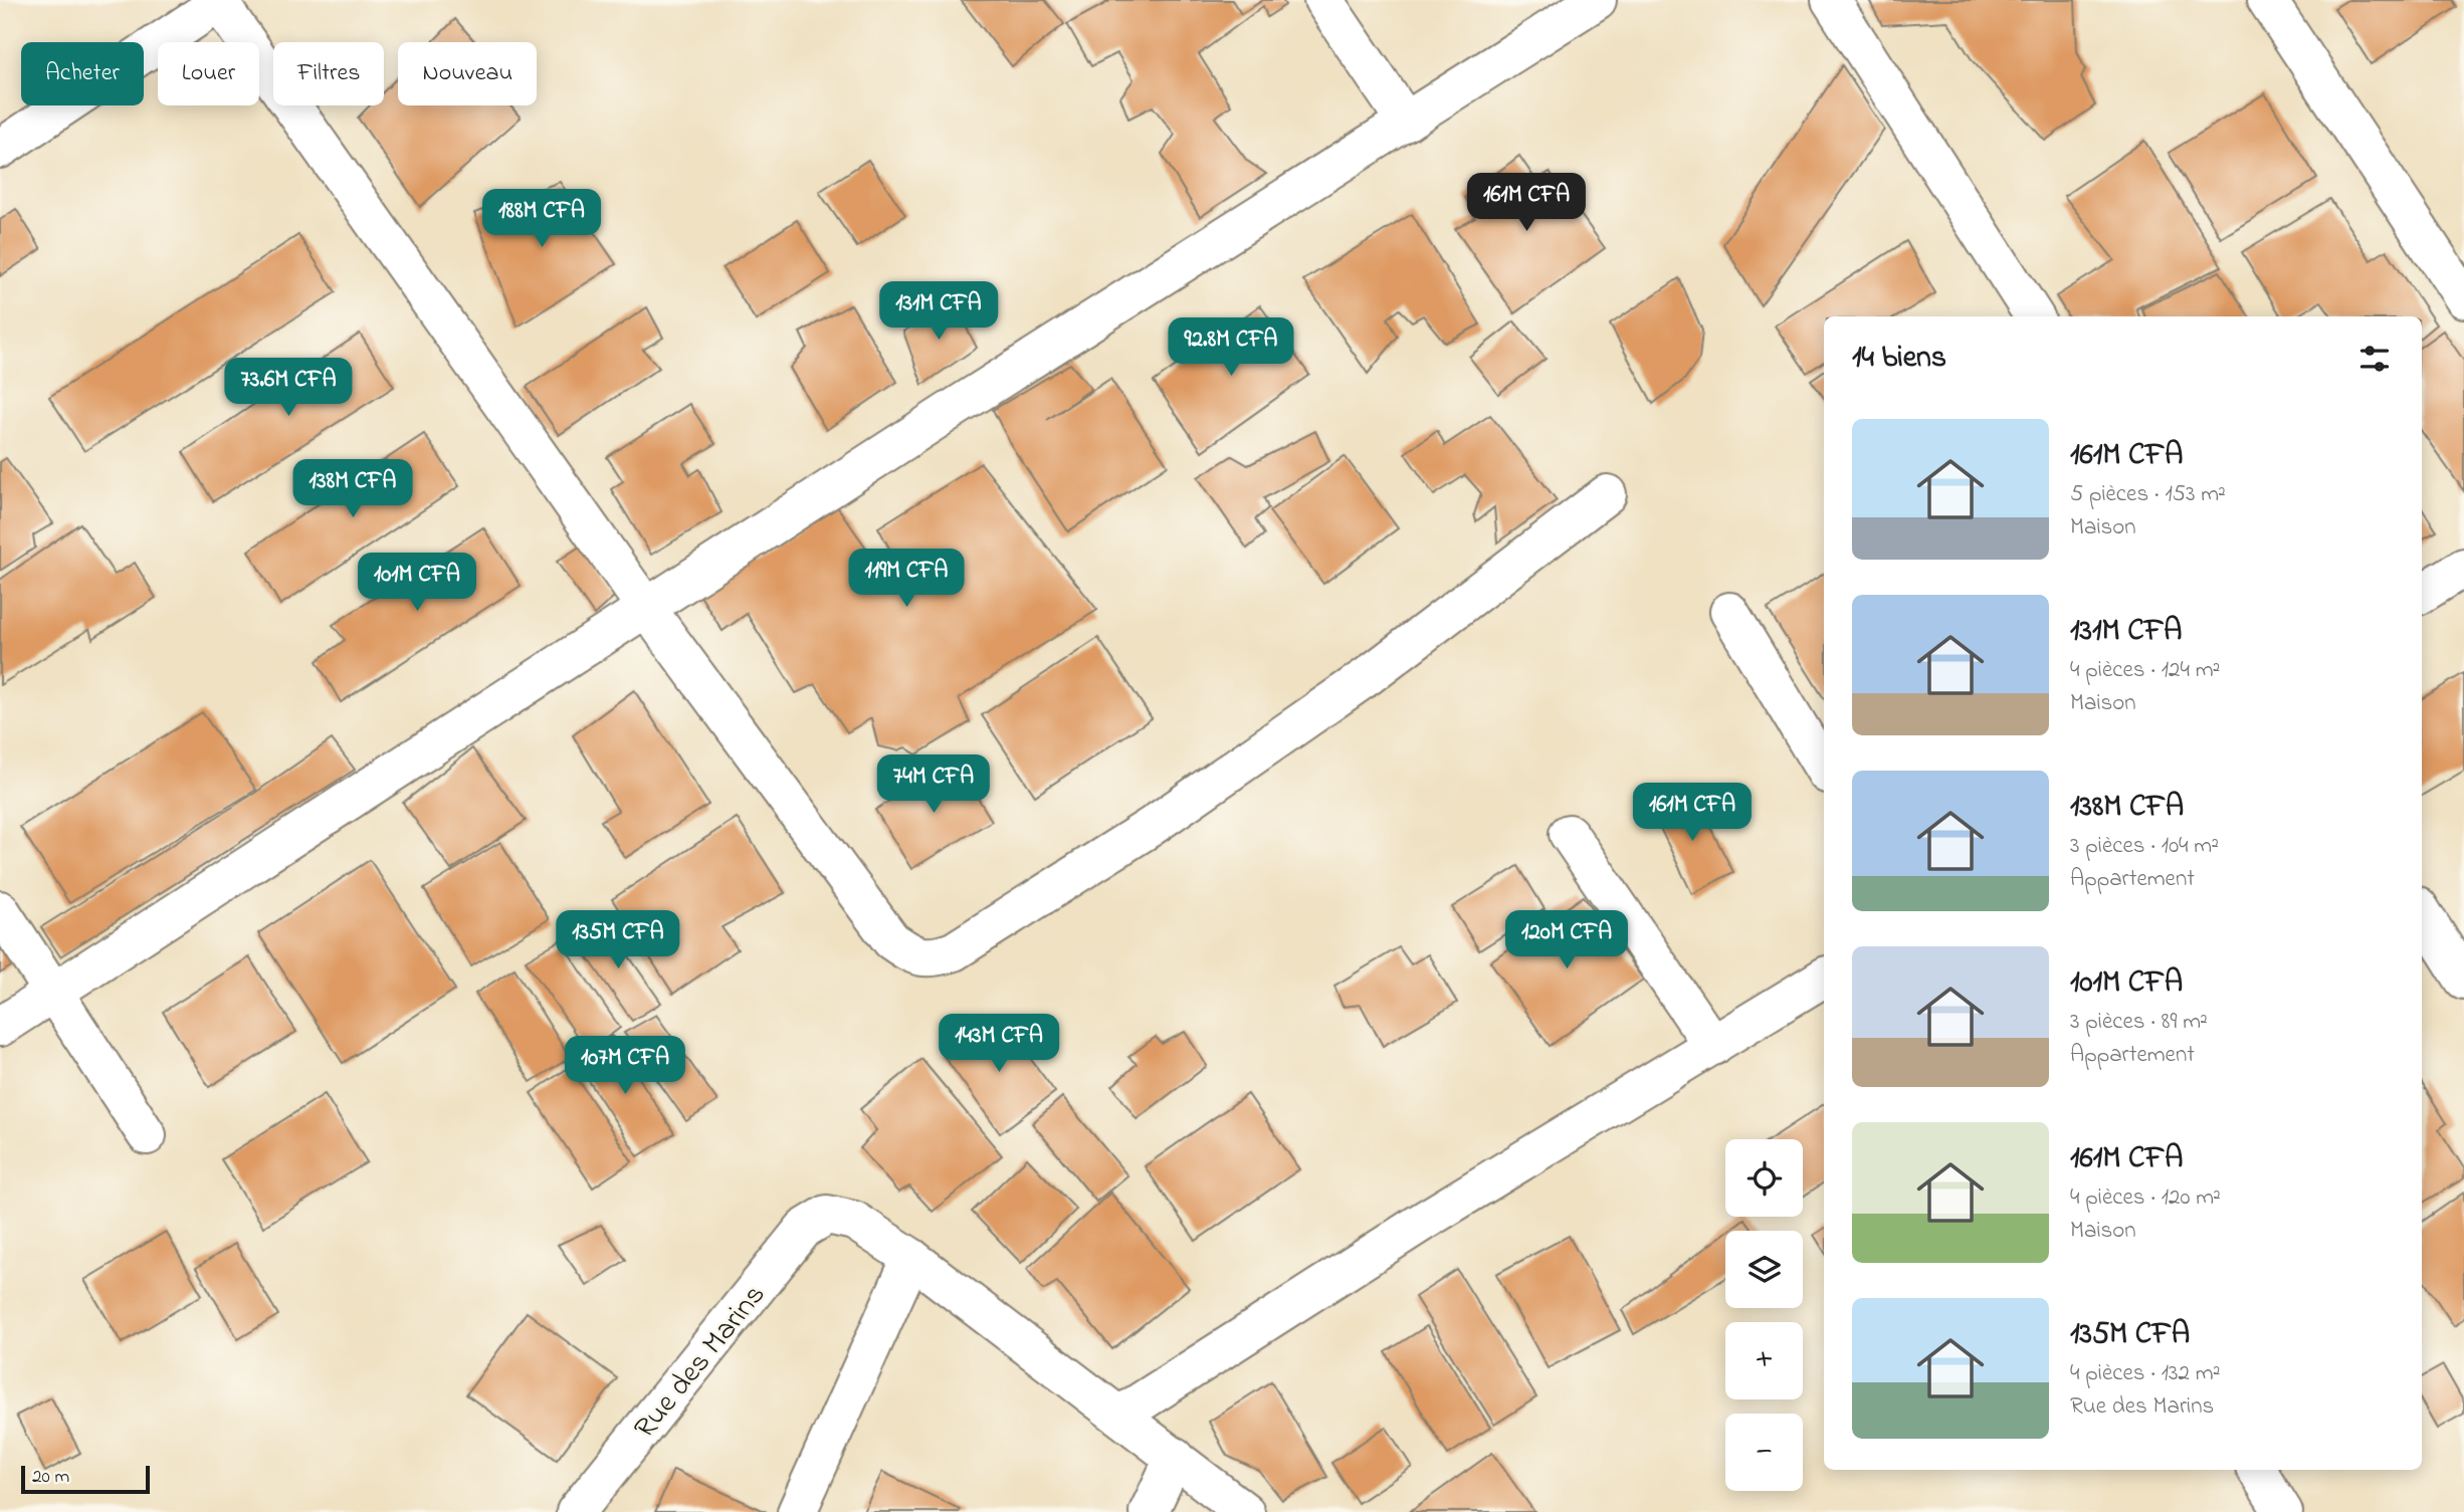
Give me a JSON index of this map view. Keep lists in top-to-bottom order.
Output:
{
  "streets": {
    "street": ["Rue des Marins"]
  },
  "scale_bar": "20 m",
  "page": {
    "chip": [
      "Acheter",
      "Louer",
      "Filtres",
      "Nouveau"
    ],
    "price": [
      "161M CFA",
      "188M CFA",
      "131M CFA",
      "92.8M CFA",
      "73.6M CFA",
      "138M CFA",
      "119M CFA",
      "101M CFA",
      "74M CFA",
      "161M CFA",
      "135M CFA",
      "120M CFA",
      "143M CFA",
      "107M CFA"
    ],
    "heading": "14 biens",
    "list": [
      {
        "name": "161M CFA",
        "note": "5 pièces · 153 m² · Maison"
      },
      {
        "name": "131M CFA",
        "note": "4 pièces · 124 m² · Maison"
      },
      {
        "name": "138M CFA",
        "note": "3 pièces · 104 m² · Appartement"
      },
      {
        "name": "101M CFA",
        "note": "3 pièces · 89 m² · Appartement"
      },
      {
        "name": "161M CFA",
        "note": "4 pièces · 120 m² · Maison"
      },
      {
        "name": "135M CFA",
        "note": "4 pièces · 132 m² · Rue des Marins"
      }
    ],
    "map_buttons": ["+", "−"],
    "scale": "20 m"
  }
}
